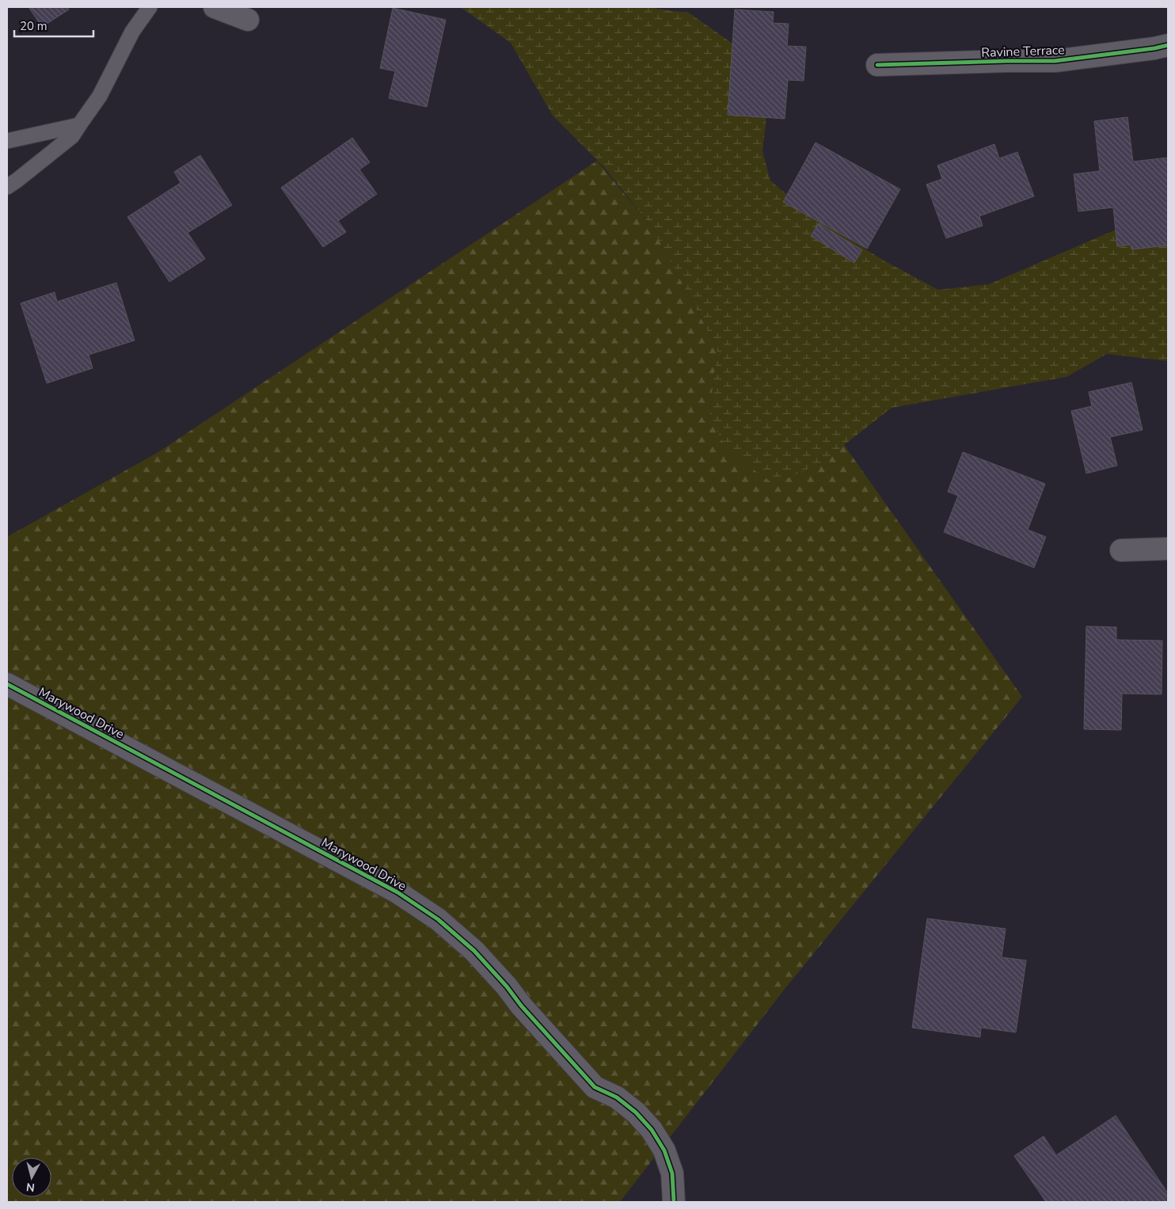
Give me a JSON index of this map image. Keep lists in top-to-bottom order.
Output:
{
  "streets": {
    "street": ["Ravine Terrace", "Marywood Drive"]
  },
  "scale_bar": "20 m",
  "north": "bottom"
}
